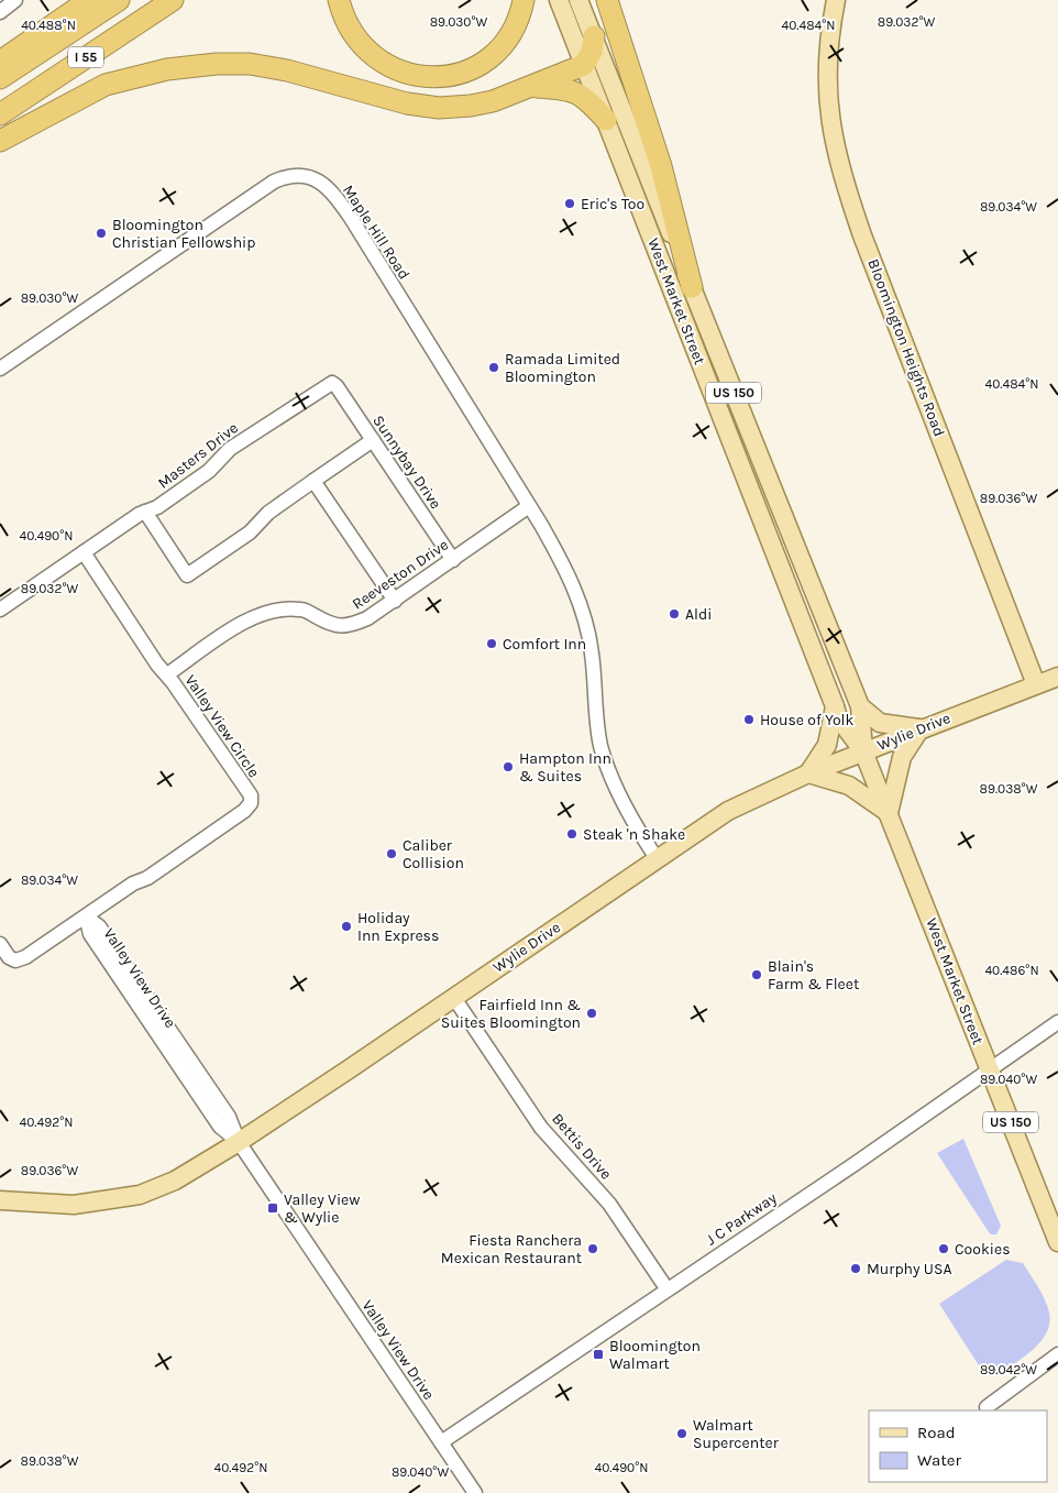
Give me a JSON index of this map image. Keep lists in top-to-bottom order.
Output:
{
  "streets": {
    "highway": ["I 55"],
    "main road": [
      "West Market Street",
      "Bloomington Heights Road",
      "US 150",
      "Wylie Drive"
    ],
    "street": [
      "Maple Hill Road",
      "Masters Drive",
      "Sunnybay Drive",
      "Reeveston Drive",
      "Valley View Circle",
      "Valley View Drive",
      "Bettis Drive",
      "J C Parkway"
    ]
  },
  "crossings": [
    ["Maple Hill Road", "Reeveston Drive"],
    ["Maple Hill Road", "Wylie Drive"],
    ["West Market Street", "Wylie Drive"],
    ["West Market Street", "J C Parkway"],
    ["Bloomington Heights Road", "Wylie Drive"],
    ["Masters Drive", "Sunnybay Drive"],
    ["Masters Drive", "Valley View Circle"],
    ["Sunnybay Drive", "Reeveston Drive"],
    ["Reeveston Drive", "Valley View Circle"],
    ["Valley View Circle", "Valley View Drive"],
    ["Wylie Drive", "Valley View Drive"],
    ["Wylie Drive", "Bettis Drive"],
    ["Valley View Drive", "J C Parkway"],
    ["Bettis Drive", "J C Parkway"]
  ],
  "places": {
    "other": [
      "Eric's Too",
      "Bloomington Christian Fellowship",
      "Ramada Limited Bloomington",
      "Aldi",
      "Comfort Inn",
      "House of Yolk",
      "Hampton Inn & Suites",
      "Steak 'n Shake",
      "Caliber Collision",
      "Holiday Inn Express",
      "Blain's Farm & Fleet",
      "Fairfield Inn & Suites Bloomington",
      "Fiesta Ranchera Mexican Restaurant",
      "Cookies",
      "Murphy USA",
      "Walmart Supercenter"
    ],
    "transit": ["Valley View & Wylie", "Bloomington Walmart"]
  },
  "legend": ["Road", "Water"],
  "coordinates": [
    "89.030°W",
    "89.032°W",
    "40.488°N",
    "40.484°N",
    "89.034°W",
    "89.036°W",
    "40.490°N",
    "89.038°W",
    "40.486°N",
    "89.040°W",
    "40.492°N",
    "89.042°W"
  ]
}
